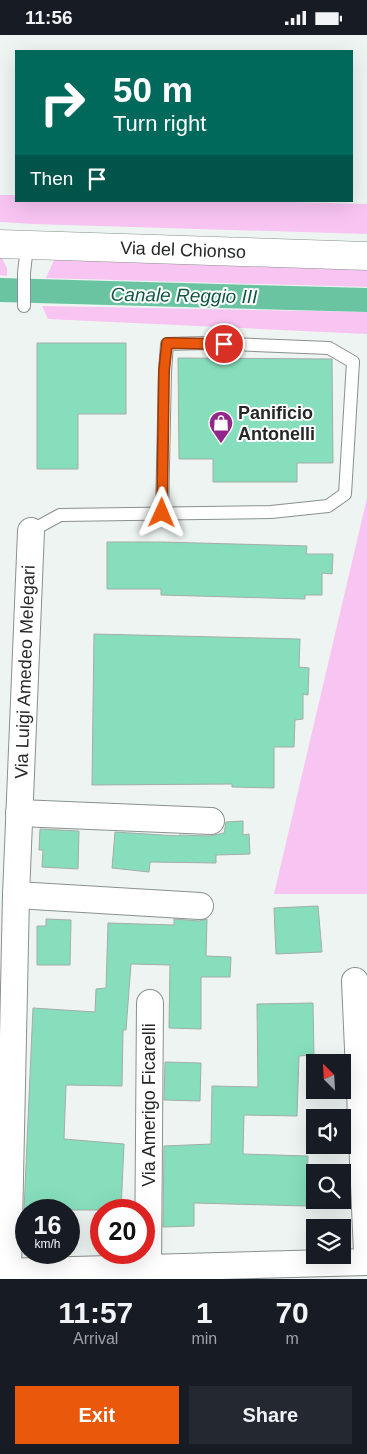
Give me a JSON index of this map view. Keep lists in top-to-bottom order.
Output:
{
  "streets": {
    "main road": ["Via del Chionso"],
    "street": ["Via Luigi Amedeo Melegari", "Via Amerigo Ficarelli"]
  },
  "water": ["Canale Reggio III"],
  "places": {
    "shop": ["Panificio Antonelli"]
  },
  "north": "top left",
  "page": {
    "status": "11:56",
    "turn": ["50 m", "Turn right"],
    "then": "Then",
    "speed": "16 km/h",
    "limit": "20",
    "eta": [
      "11:57",
      "Arrival",
      "1",
      "min",
      "70",
      "m"
    ],
    "buttons": ["Exit", "Share"]
  }
}
